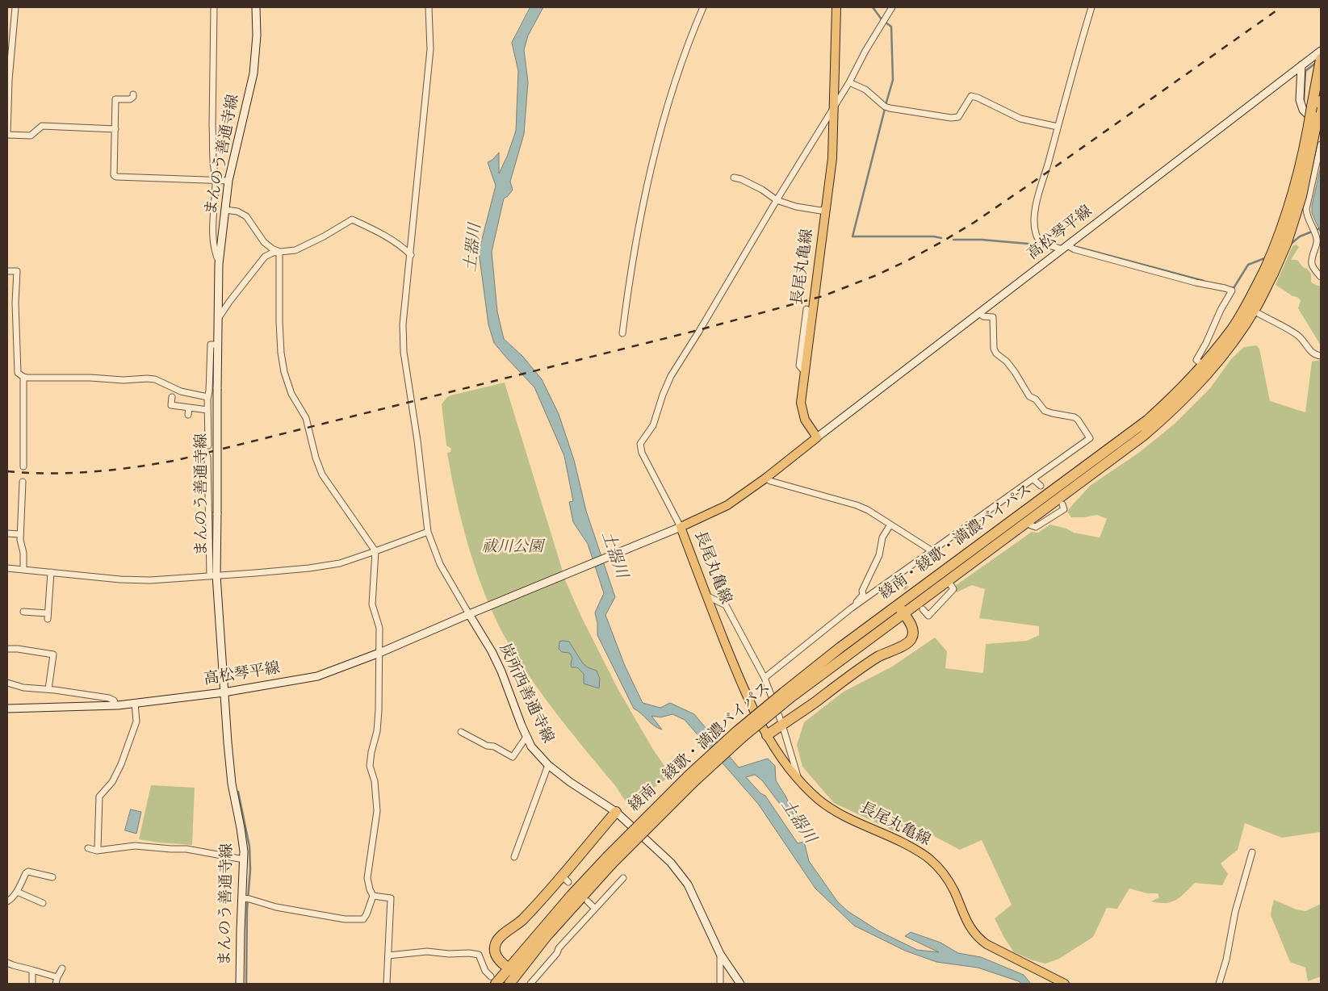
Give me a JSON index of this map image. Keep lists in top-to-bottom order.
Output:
{
  "streets": {
    "highway": ["綾南・綾歌・満濃バイパス"],
    "main road": [
      "まんのう善通寺線",
      "高松琴平線",
      "長尾丸亀線",
      "炭所西善通寺線"
    ]
  },
  "crossings": [
    ["まんのう善通寺線", "高松琴平線"],
    ["高松琴平線", "長尾丸亀線"],
    ["高松琴平線", "炭所西善通寺線"]
  ],
  "water": ["土器川"],
  "parks": ["祓川公園"]
}
